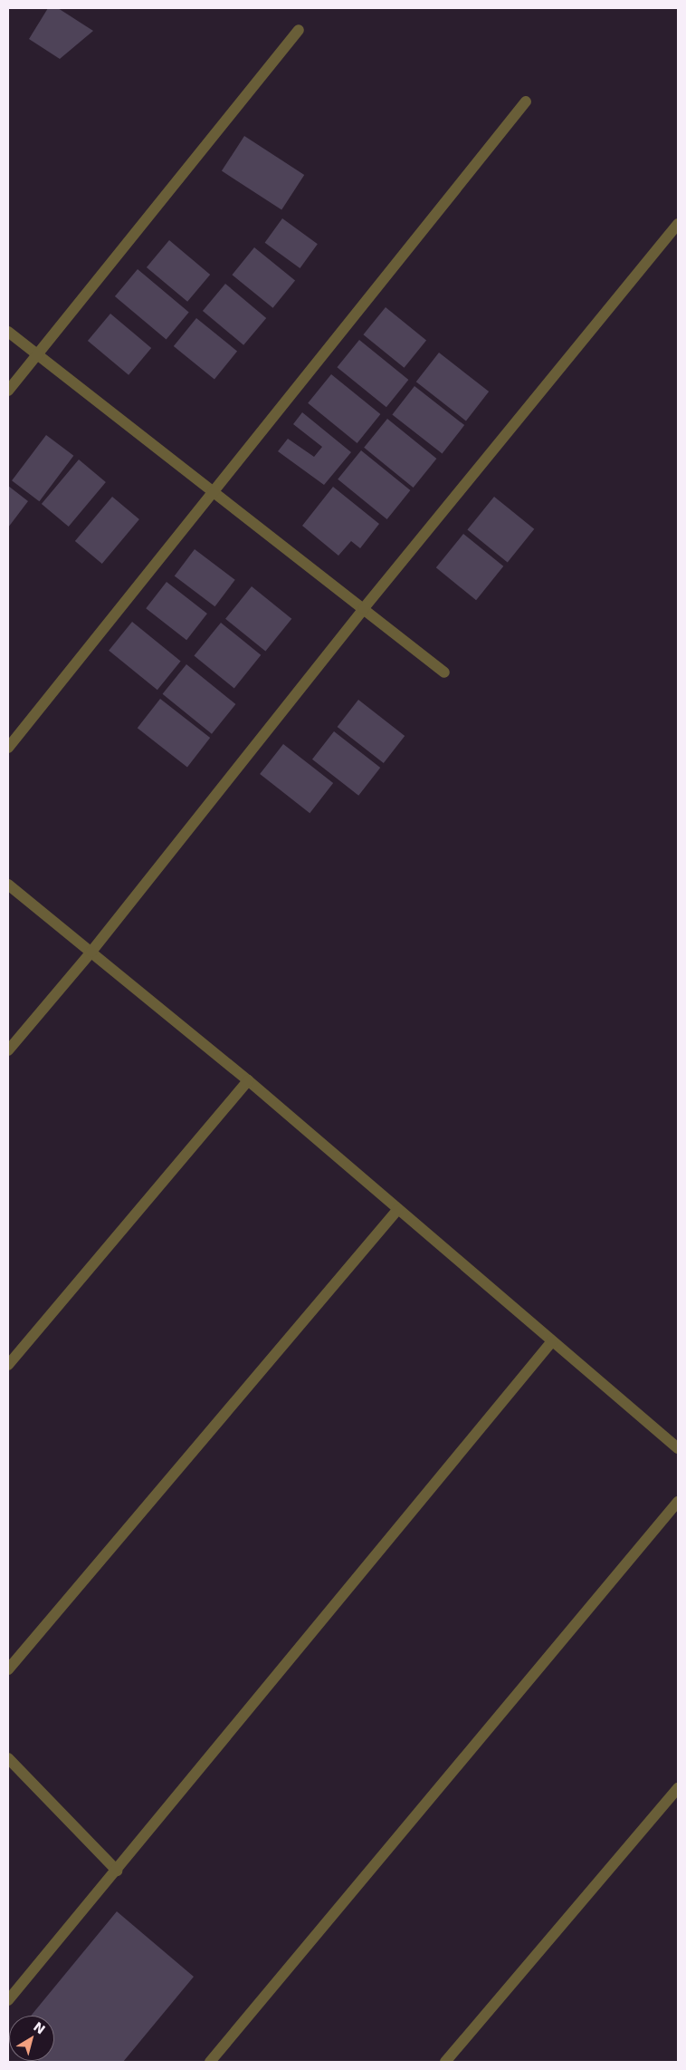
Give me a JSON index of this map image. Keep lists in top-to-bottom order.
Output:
{
  "north": "top right"
}
